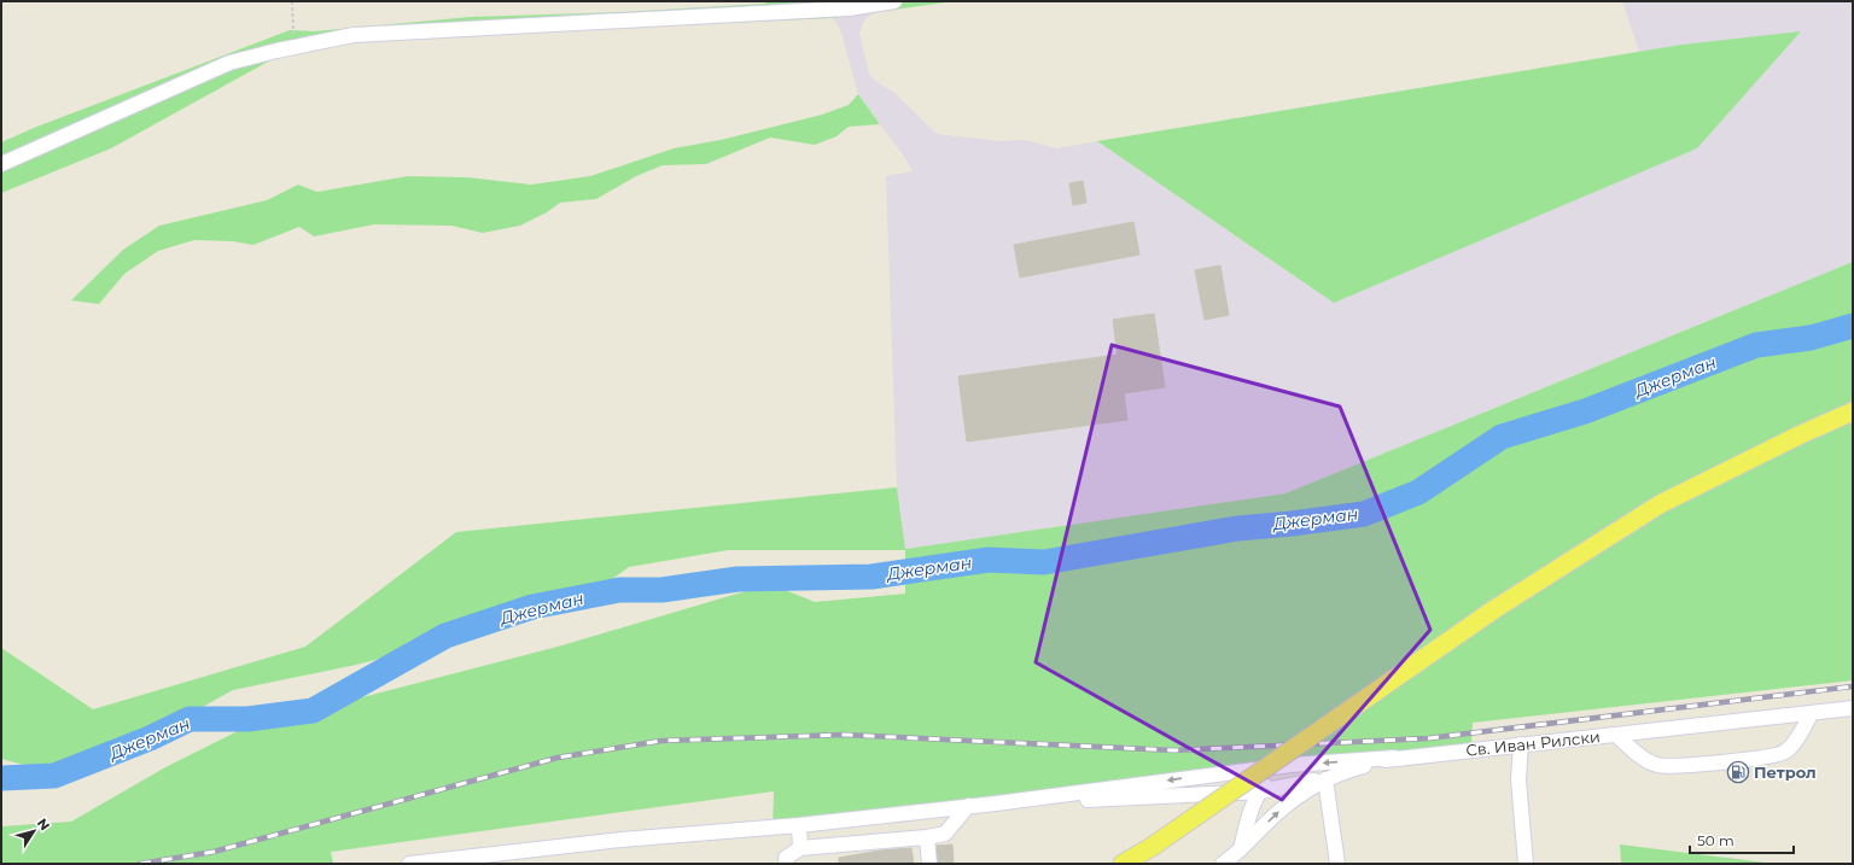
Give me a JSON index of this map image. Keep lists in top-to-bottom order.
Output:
{
  "streets": {
    "street": ["Св. Иван Рилски"]
  },
  "water": ["Джерман"],
  "places": {
    "fuel station": ["Петрол"]
  },
  "scale_bar": "50 m",
  "north": "top right"
}
